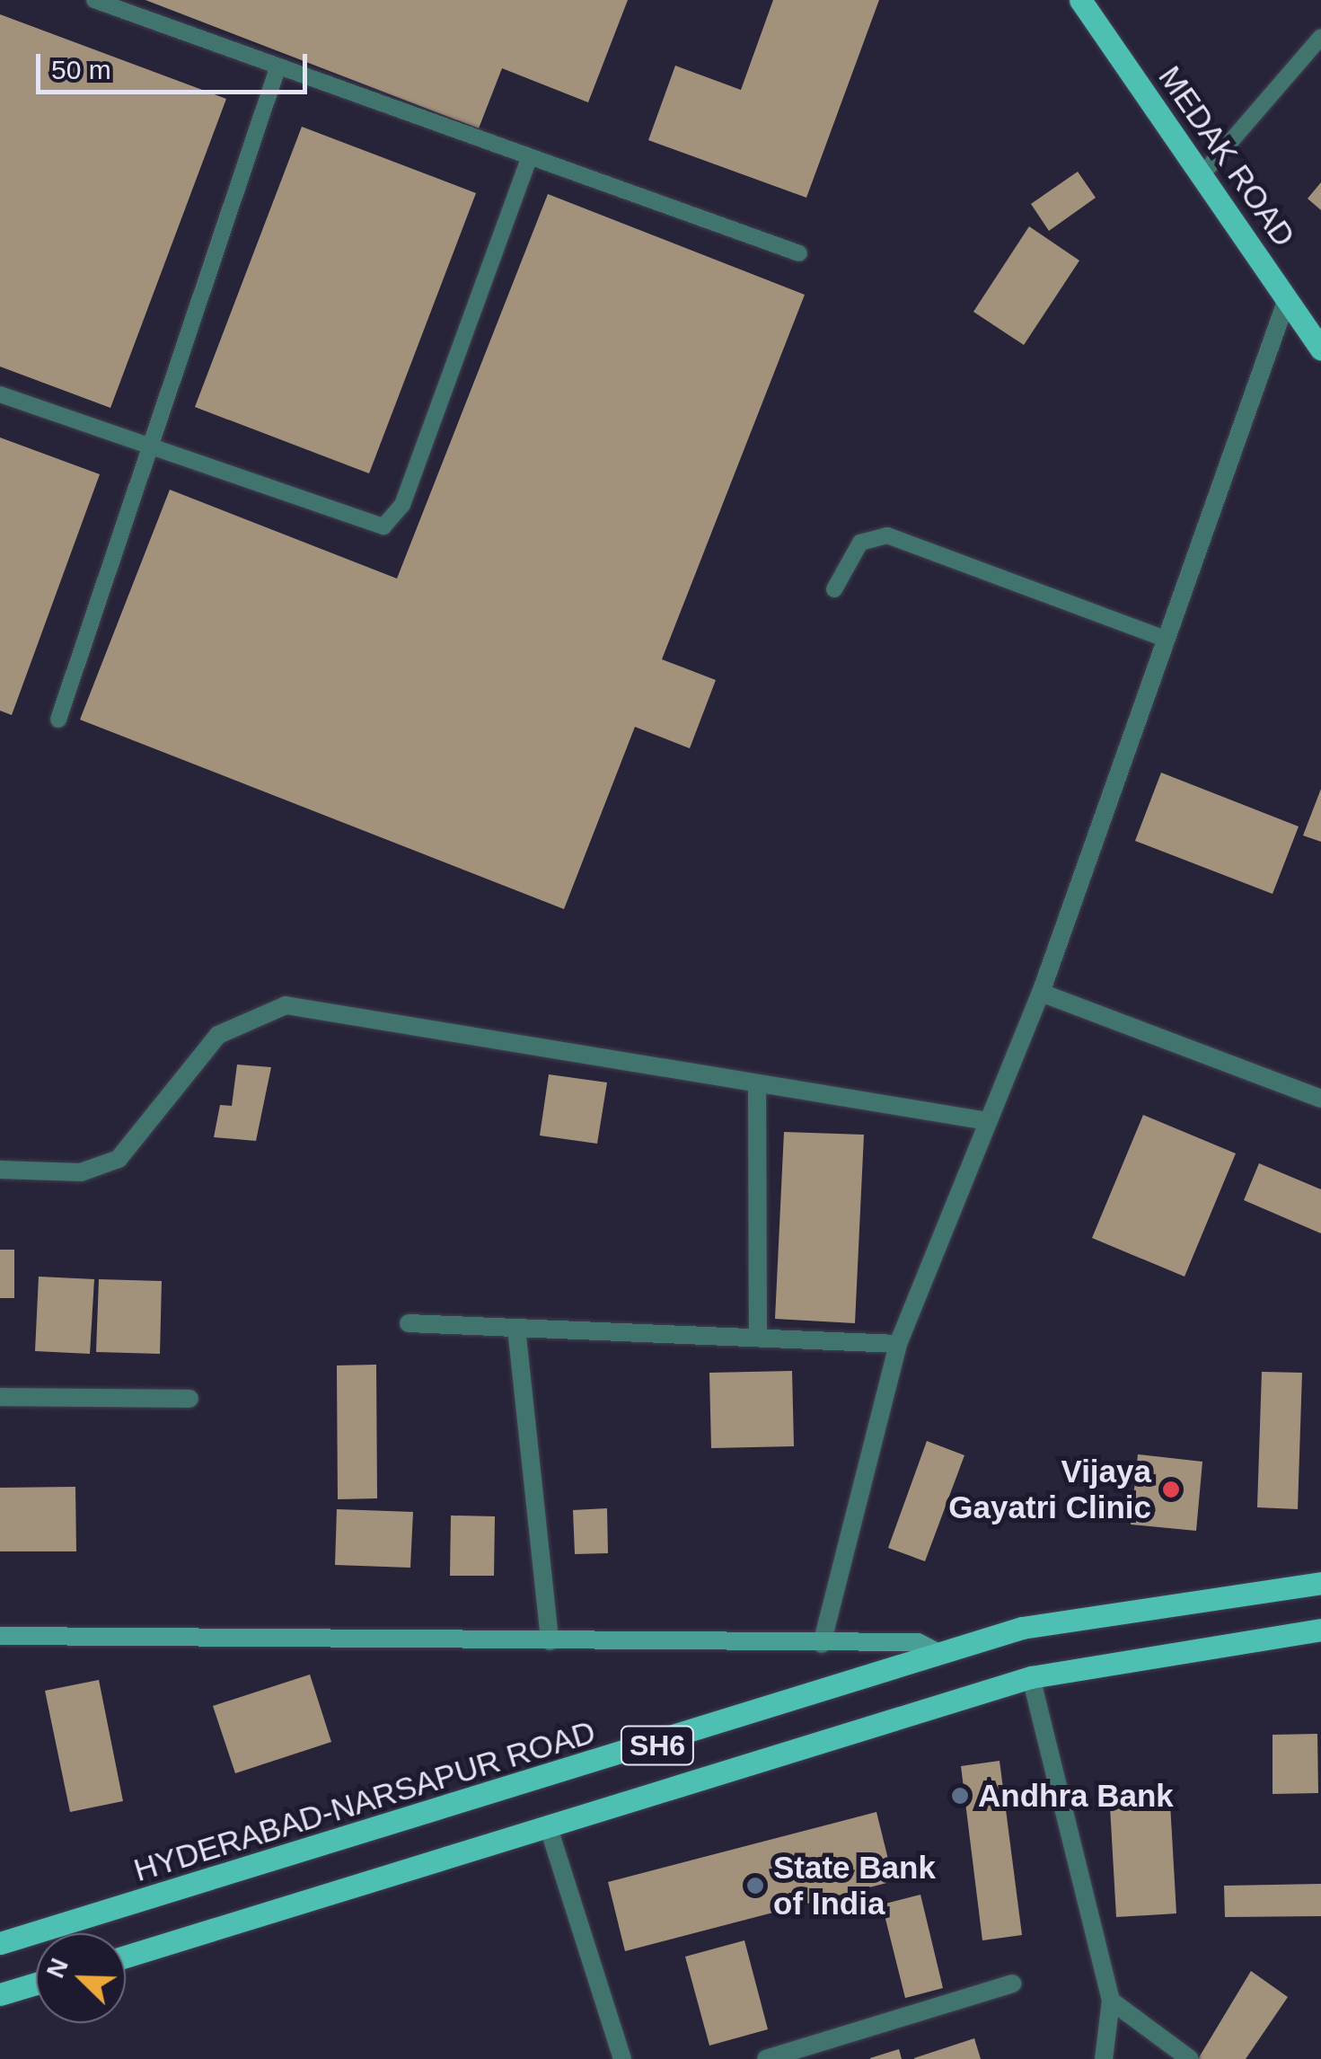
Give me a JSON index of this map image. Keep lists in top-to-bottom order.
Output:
{
  "streets": {
    "main road": ["MEDAK ROAD", "SH6", "HYDERABAD-NARSAPUR ROAD"]
  },
  "places": ["Vijaya Gayatri Clinic", "Andhra Bank", "State Bank of India"],
  "scale_bar": "50 m",
  "north": "top left"
}
